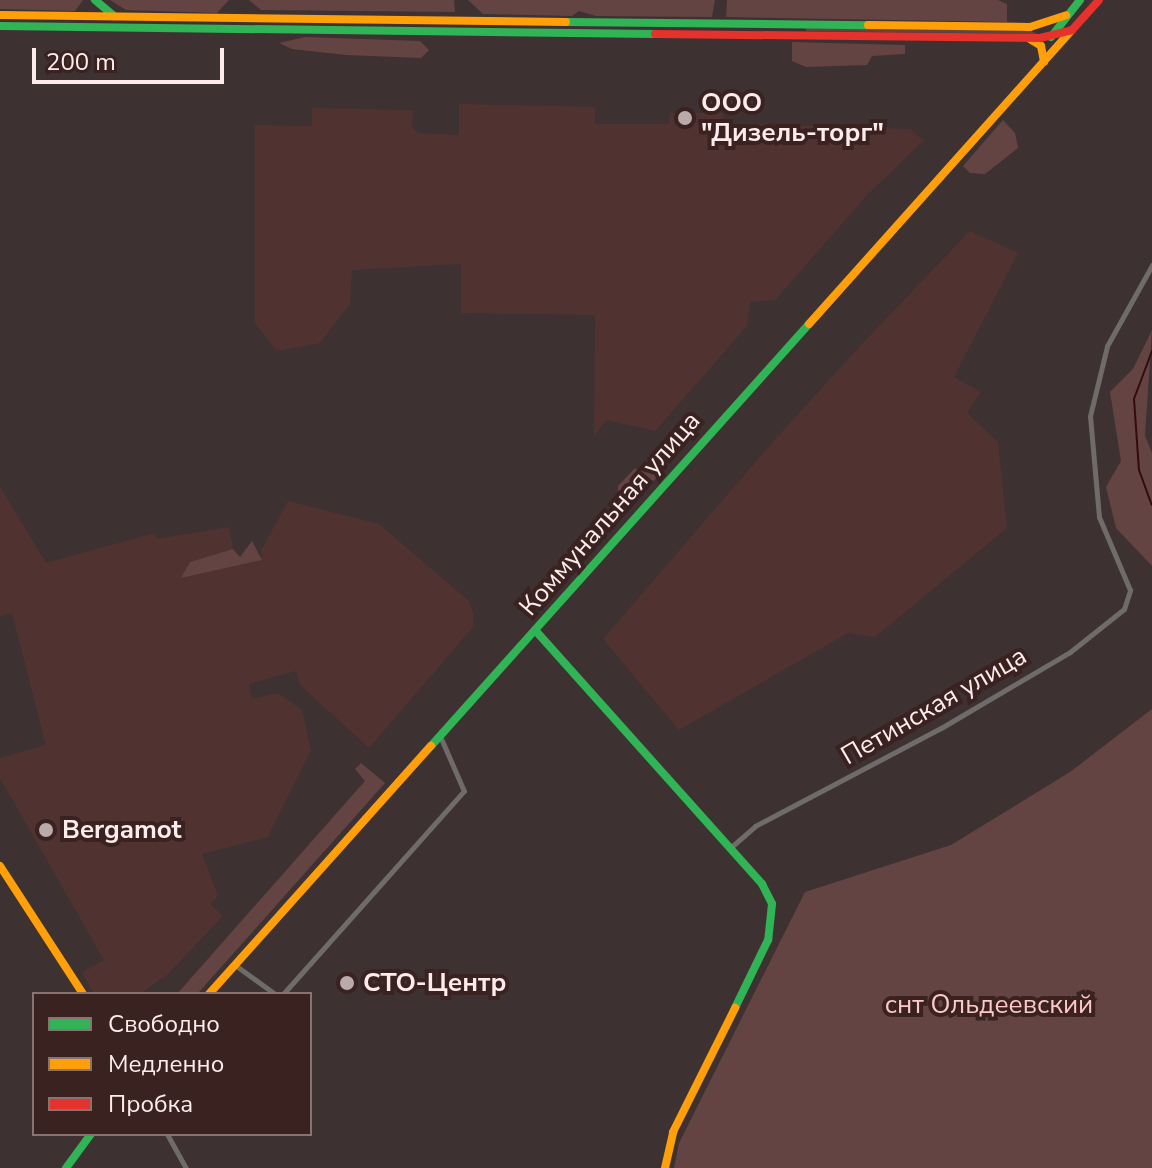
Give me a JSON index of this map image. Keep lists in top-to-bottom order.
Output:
{
  "streets": {
    "main road": ["Коммунальная улица"],
    "street": ["Петинская улица"]
  },
  "parks": ["снт Ольдеевский"],
  "places": ["ООО \"Дизель-торг\"", "Bergamot", "СТО-Центр"],
  "legend": ["Свободно", "Медленно", "Пробка"],
  "scale_bar": "200 m"
}
